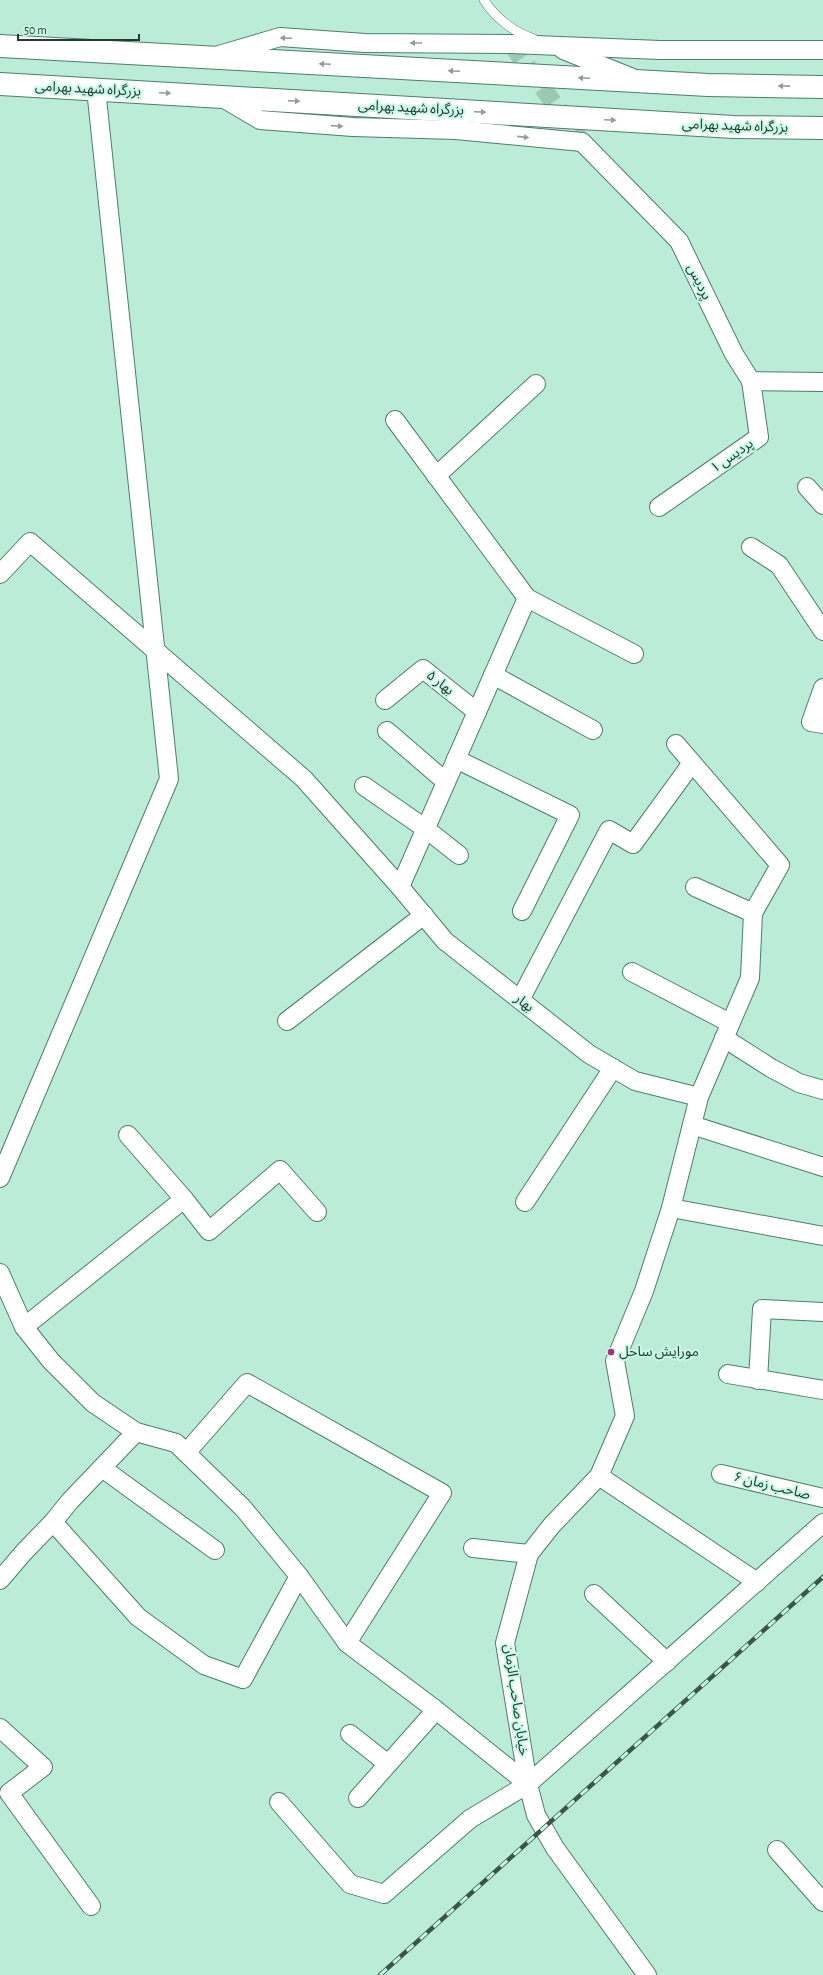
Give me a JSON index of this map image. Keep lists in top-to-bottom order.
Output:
{
  "streets": {
    "highway": ["بزرگراه شهید بهرامی"],
    "street": [
      "پرديس",
      "پرديس ۱",
      "بهار ۵",
      "بهار",
      "صاحب زمان ۶",
      "خیابان صاحب الزمان"
    ]
  },
  "crossings": [
    ["بزرگراه شهید بهرامی", "پرديس"],
    ["پرديس", "پرديس ۱"]
  ],
  "one_way": ["پرديس"],
  "places": ["مورایش ساحل"],
  "scale_bar": "50 m"
}
